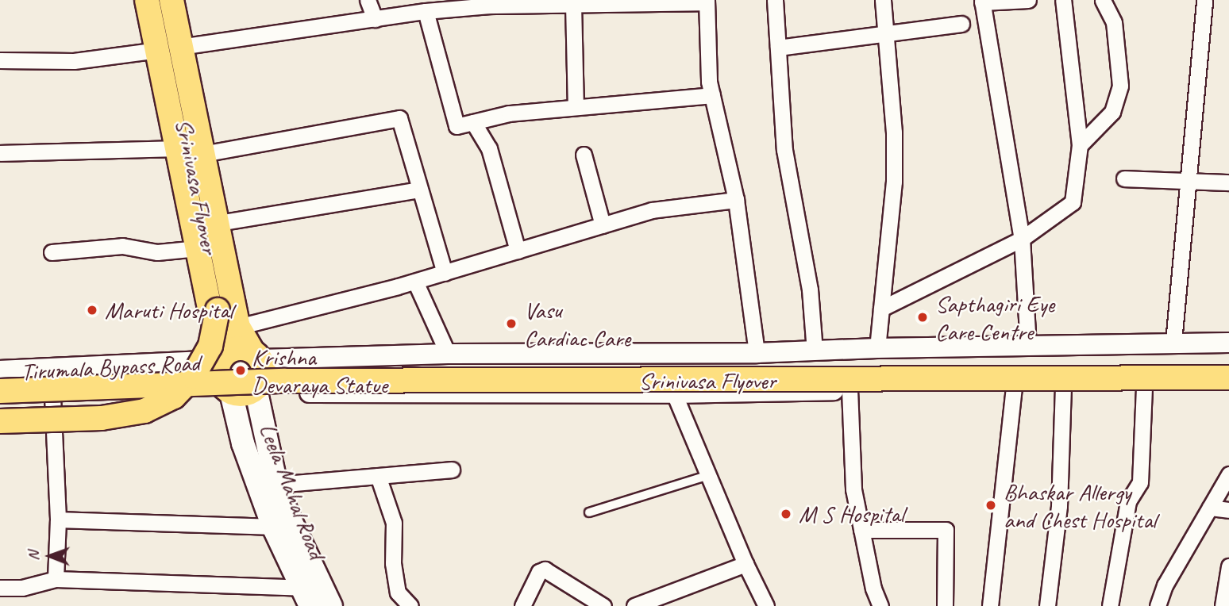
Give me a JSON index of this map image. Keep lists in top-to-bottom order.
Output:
{
  "streets": {
    "main road": ["Srinivasa Flyover", "Leela Mahal Road"],
    "street": ["Tirumala Bypass Road"]
  },
  "crossings": [
    ["Tirumala Bypass Road", "Leela Mahal Road"]
  ],
  "places": [
    "Maruti Hospital",
    "Sapthagiri Eye Care Centre",
    "Vasu Cardiac Care",
    "Krishna Devaraya Statue",
    "Bhaskar Allergy and Chest Hospital",
    "M S Hospital"
  ],
  "north": "left"
}
